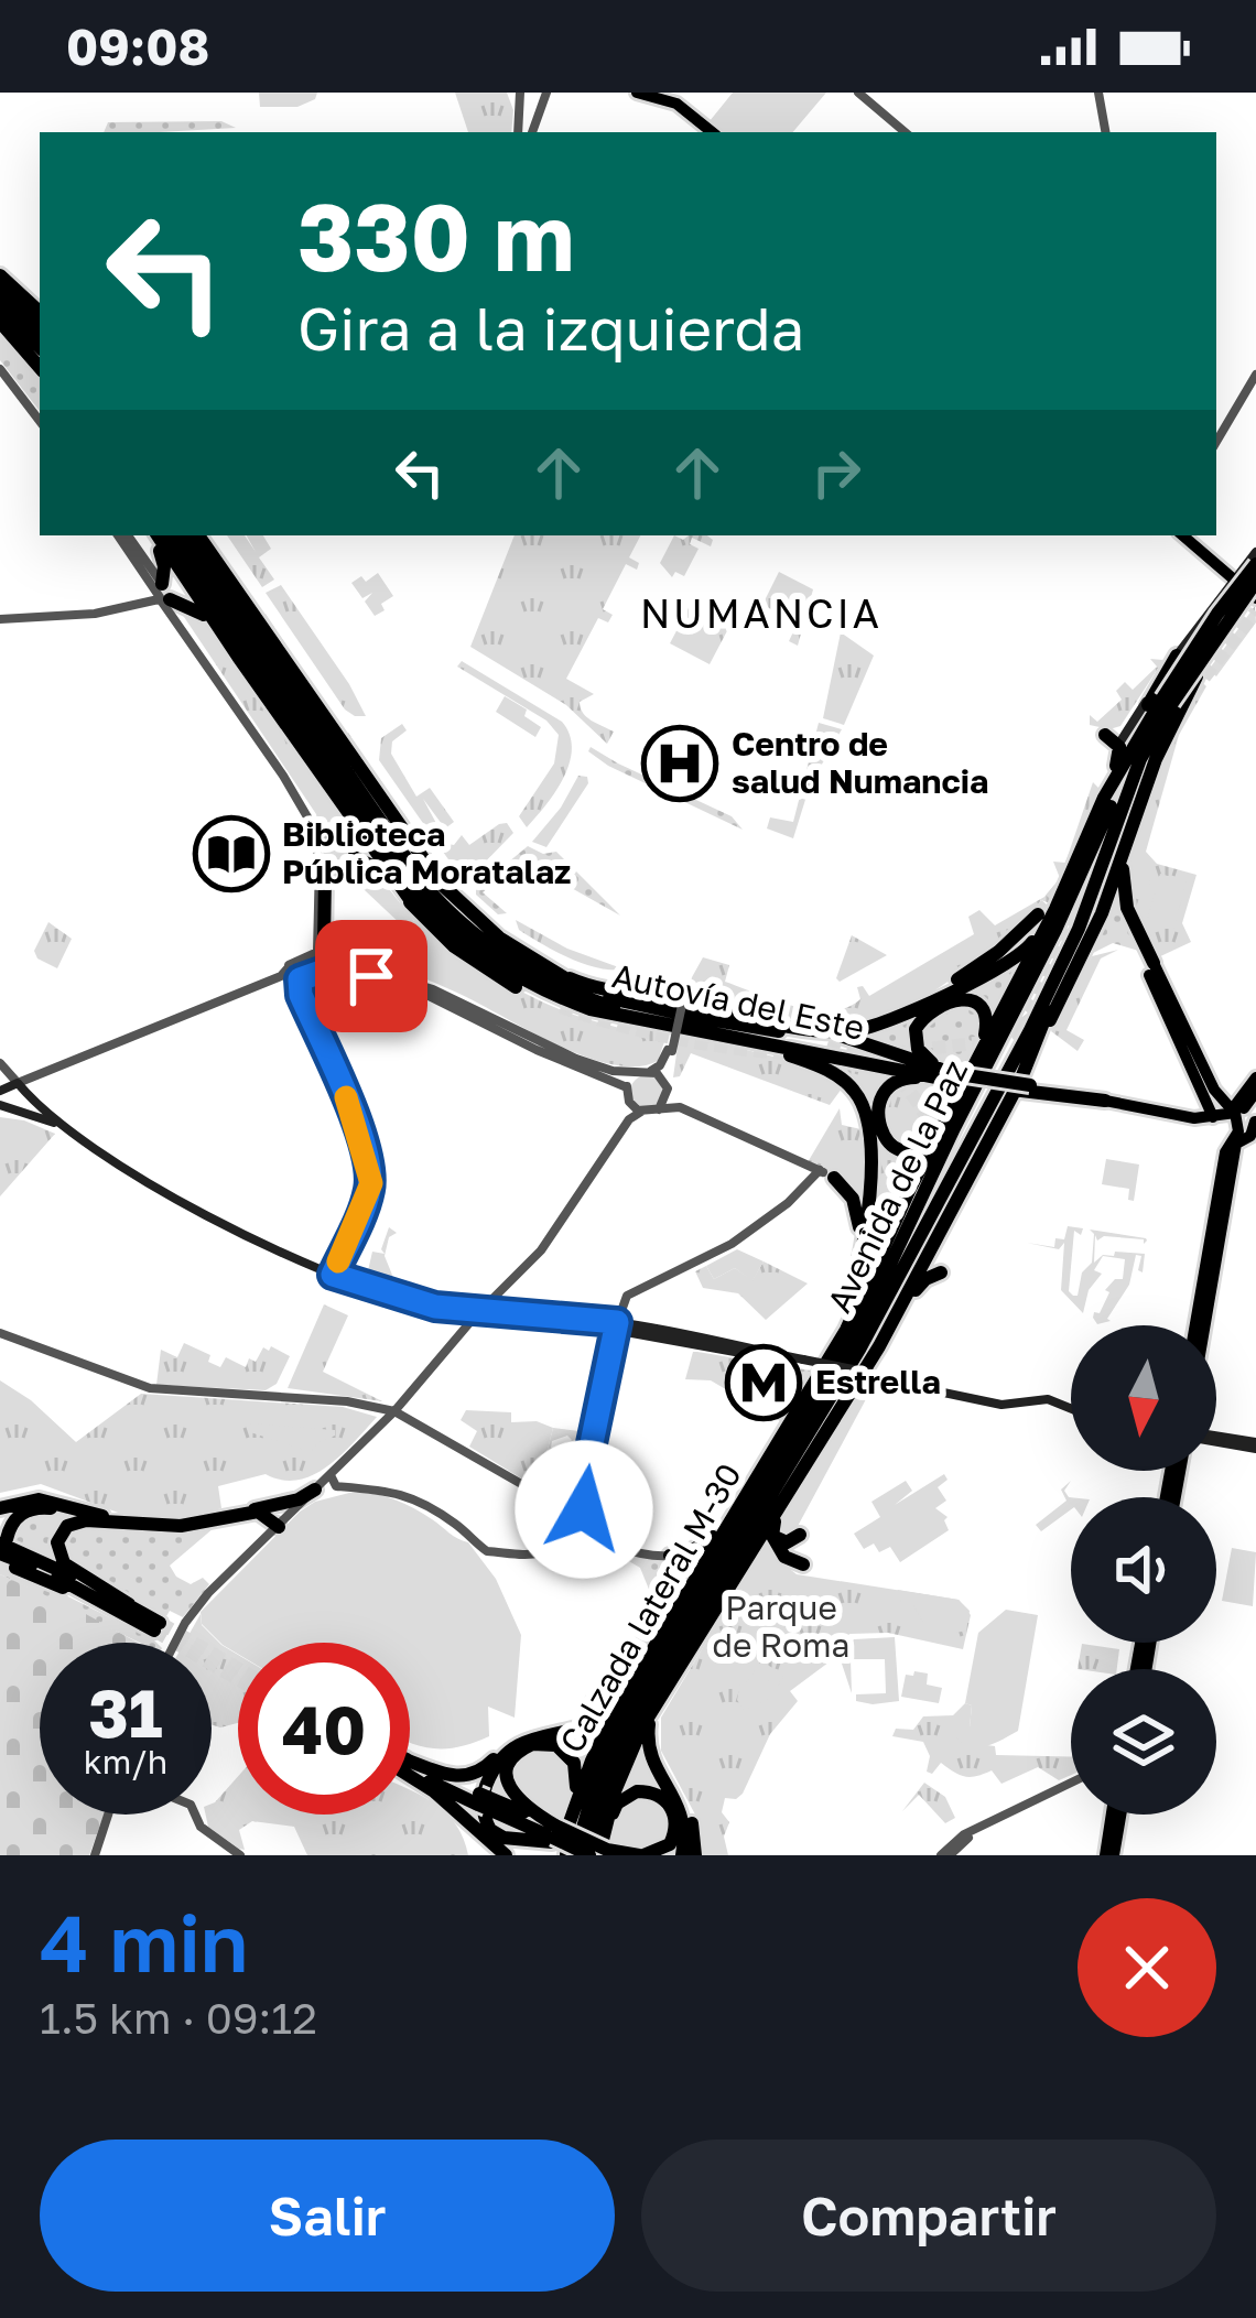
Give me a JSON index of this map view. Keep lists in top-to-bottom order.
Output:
{
  "streets": {
    "highway": ["Autovía del Este", "Avenida de la Paz", "Calzada lateral M-30"]
  },
  "crossings": [
    ["Autovía del Este", "Calzada lateral M-30"],
    ["Avenida de la Paz", "Calzada lateral M-30"]
  ],
  "districts": ["NUMANCIA"],
  "parks": ["Parque de Roma"],
  "places": {
    "hospital": ["Centro de salud Numancia"],
    "library": ["Biblioteca Pública Moratalaz"],
    "metro station": ["Estrella"]
  },
  "north": "bottom",
  "page": {
    "status": "09:08",
    "turn": ["330 m", "Gira a la izquierda"],
    "speed": "31 km/h",
    "limit": "40",
    "heading": ["4 min", "1.5 km · 09:12"],
    "buttons": ["Salir", "Compartir"]
  }
}
